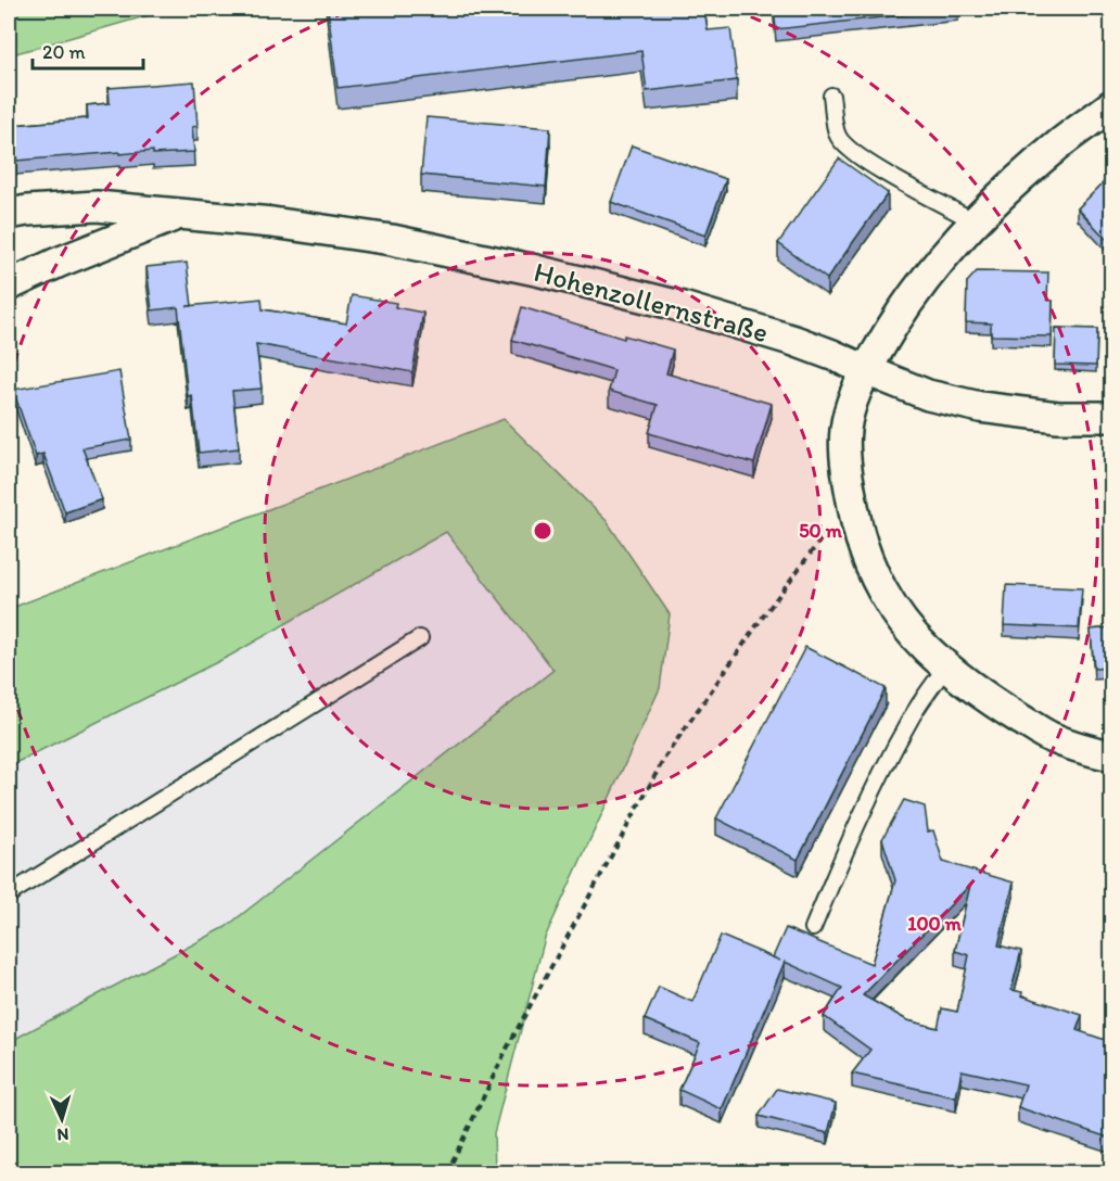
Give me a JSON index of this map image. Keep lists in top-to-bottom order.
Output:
{
  "streets": {
    "street": ["Hohenzollernstraße"]
  },
  "scale_bar": "20 m",
  "north": "bottom",
  "rings": ["50 m", "100 m"]
}
